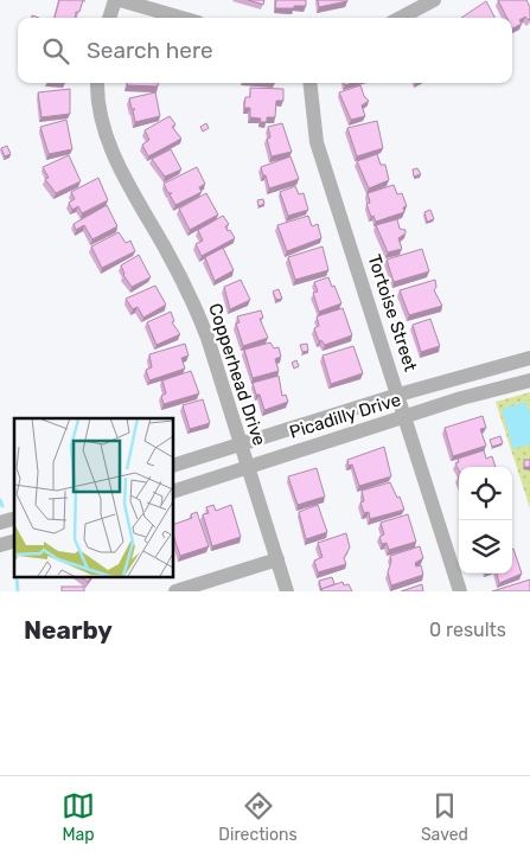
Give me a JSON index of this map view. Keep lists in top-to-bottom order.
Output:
{
  "streets": {
    "street": ["Tortoise Street", "Copperhead Drive", "Picadilly Drive"]
  },
  "crossings": [
    ["Tortoise Street", "Picadilly Drive"],
    ["Copperhead Drive", "Picadilly Drive"]
  ],
  "page": {
    "search": "Search here",
    "heading": ["Nearby", "0 results"],
    "nav": ["Map", "Directions", "Saved"]
  }
}
